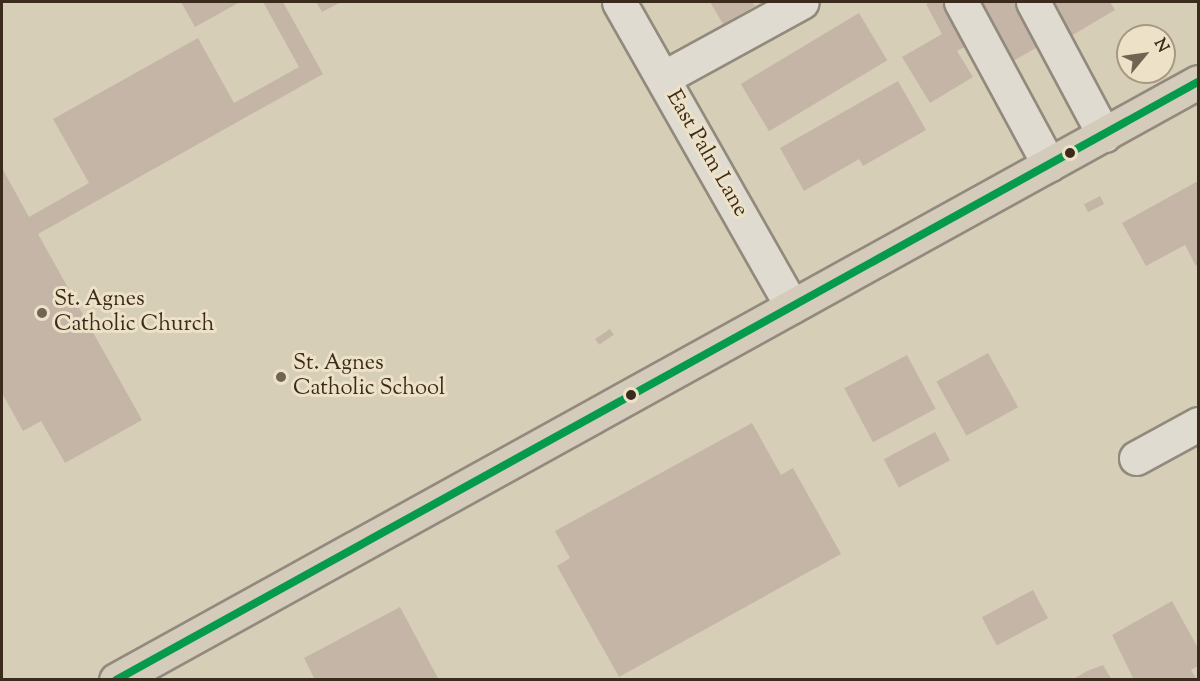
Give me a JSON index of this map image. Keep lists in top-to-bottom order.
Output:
{
  "streets": {
    "street": ["East Palm Lane"]
  },
  "places": ["St. Agnes Catholic Church", "St. Agnes Catholic School"],
  "north": "top right"
}
